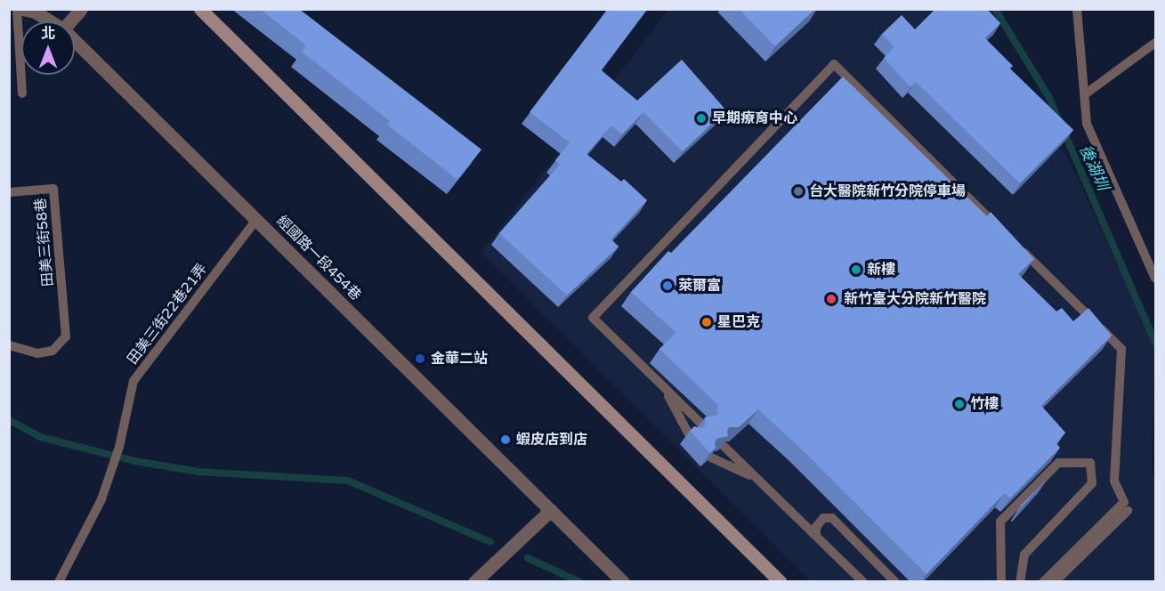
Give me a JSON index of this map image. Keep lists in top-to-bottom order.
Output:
{
  "streets": {
    "street": ["經國路一段454巷"],
    "lane": ["田美三街58巷", "田美三街22巷21弄"]
  },
  "crossings": [
    ["經國路一段454巷", "田美三街22巷21弄"]
  ],
  "water": ["後湖圳"],
  "places": [
    "早期療育中心",
    "台大醫院新竹分院停車場",
    "新樓",
    "萊爾富",
    "新竹臺大分院新竹醫院",
    "星巴克",
    "金華二站",
    "竹樓",
    "蝦皮店到店"
  ],
  "north": "top"
}
